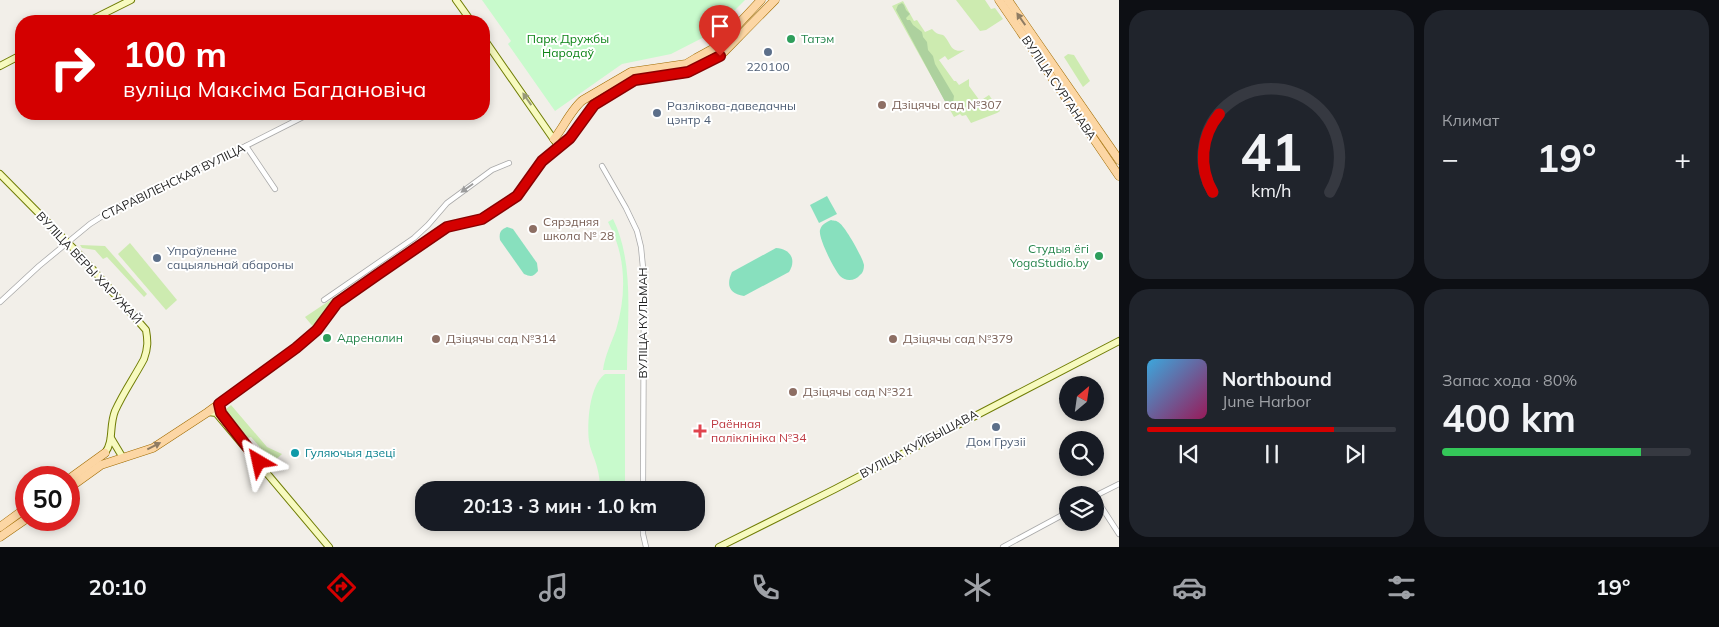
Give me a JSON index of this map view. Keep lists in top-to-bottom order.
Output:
{
  "streets": {
    "main road": ["ВУЛІЦА СУРГАНАВА", "ВУЛІЦА ВЕРЫ ХАРУЖАЙ", "ВУЛІЦА КУЙБЫШАВА"],
    "street": ["СТАРАВІЛЕНСКАЯ ВУЛІЦА", "ВУЛІЦА КУЛЬМАН"]
  },
  "crossings": [
    ["СТАРАВІЛЕНСКАЯ ВУЛІЦА", "ВУЛІЦА ВЕРЫ ХАРУЖАЙ"]
  ],
  "parks": ["Парк Дружбы Народаў"],
  "places": {
    "other": [
      "Татэм",
      "220100",
      "Дзіцячы сад №307",
      "Разлікова-даведачны цэнтр 4",
      "Сярэдняя школа № 28",
      "Студыя ёгі YogaStudio.by",
      "Упраўленне сацыяльнай абароны",
      "Адреналин",
      "Дзіцячы сад №314",
      "Дзіцячы сад №379",
      "Дзіцячы сад №321",
      "Дом Грузіі",
      "Гуляючыя дзеці"
    ],
    "health": ["Раённая паліклініка №34"]
  },
  "north": "top right",
  "page": {
    "tile": [
      "Климат",
      ["Запас хода · 80%", "400 km"]
    ],
    "turn": ["100 m", "вуліца Максіма Багдановіча"],
    "heat": ["−", "19°", "+"],
    "song": ["Northbound", "June Harbor"],
    "limit": "50",
    "trip": "20:13 · 3 мин · 1.0 km",
    "tabs": ["20:10", "19°"],
    "gauge": ["41", "km/h"]
  }
}
